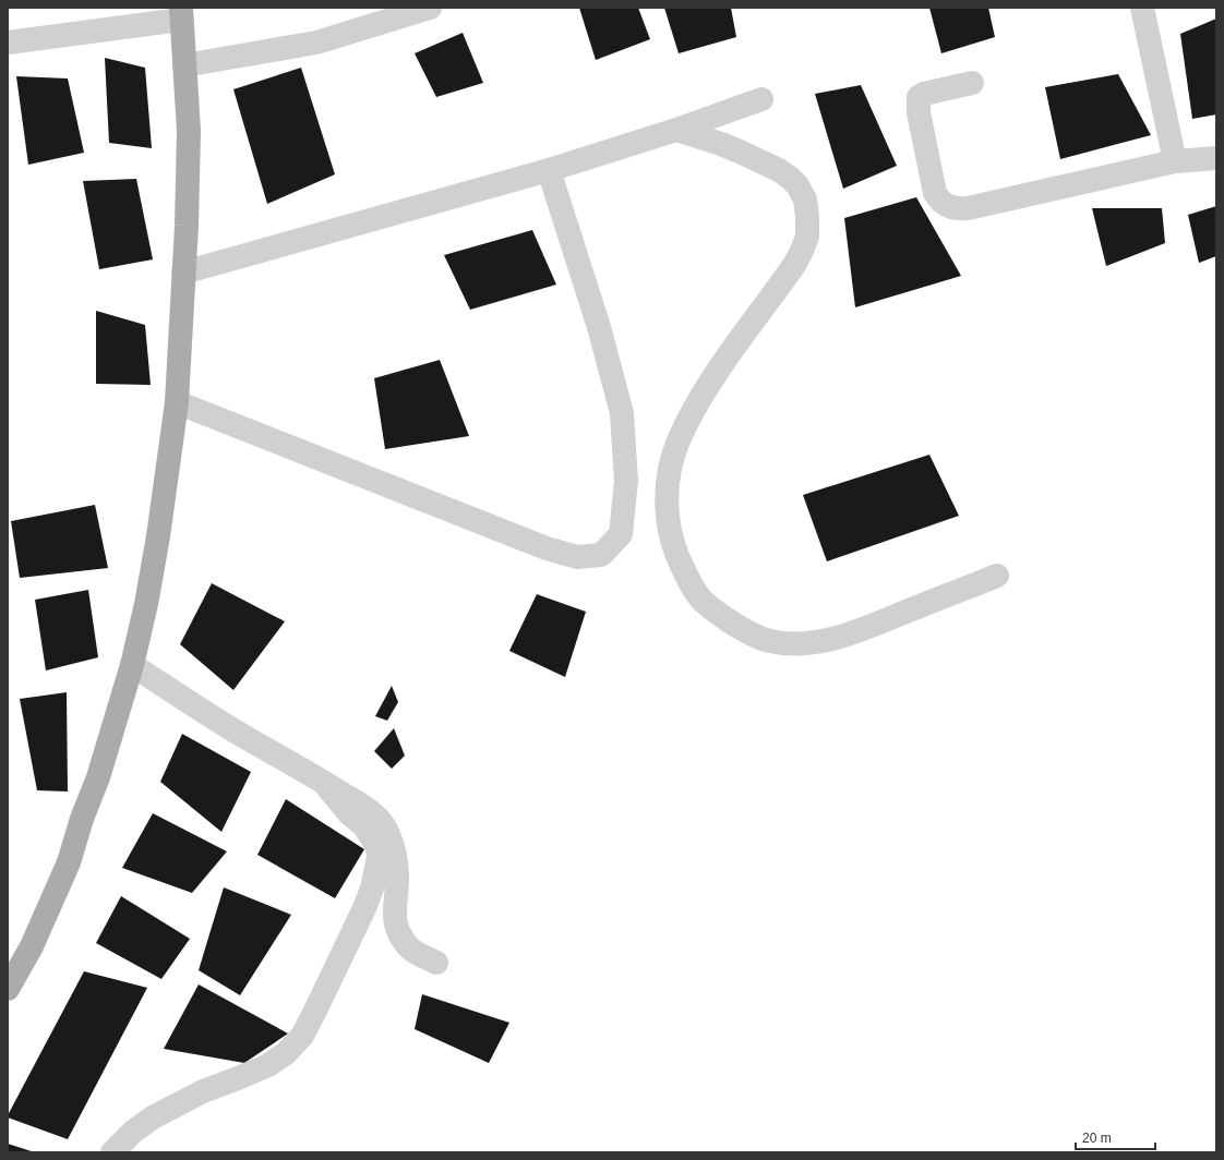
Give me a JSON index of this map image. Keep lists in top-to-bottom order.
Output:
{
  "scale_bar": "20 m"
}
